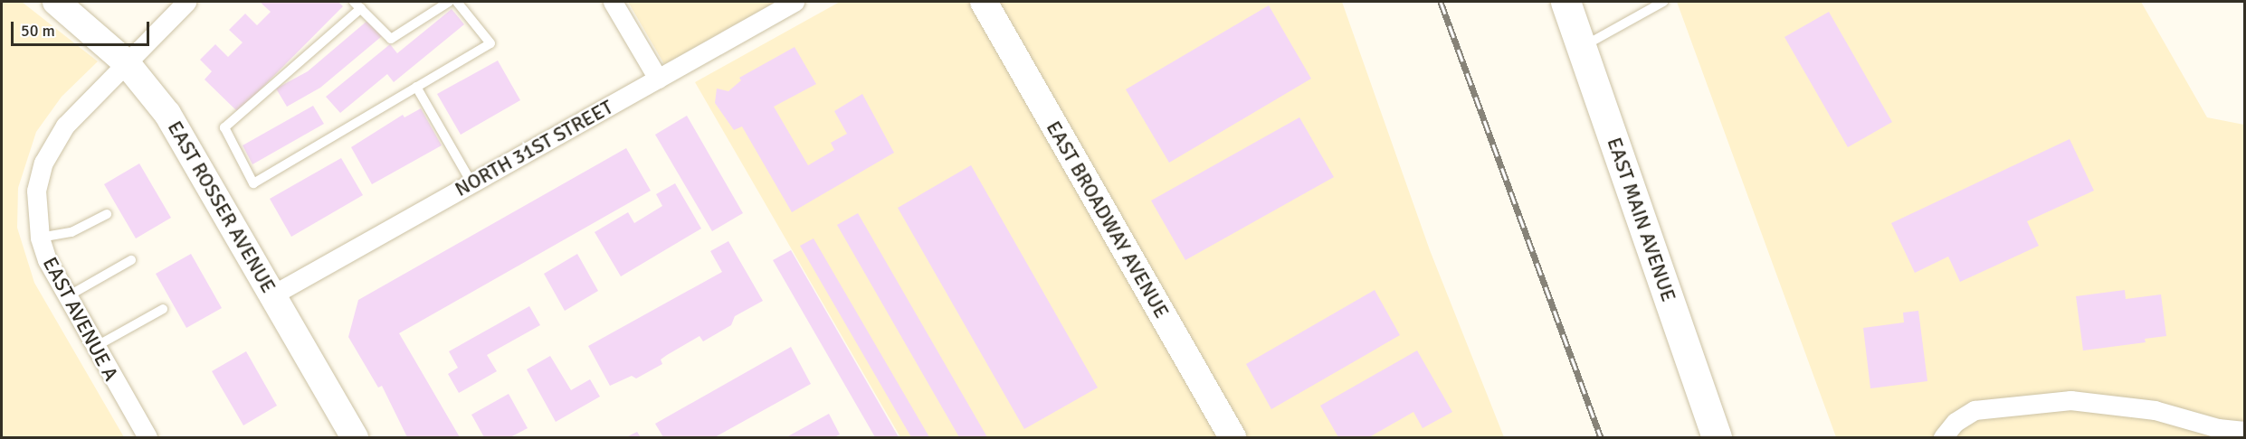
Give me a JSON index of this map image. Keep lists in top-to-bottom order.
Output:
{
  "streets": {
    "main road": ["EAST MAIN AVENUE"],
    "street": [
      "NORTH 31ST STREET",
      "EAST ROSSER AVENUE",
      "EAST BROADWAY AVENUE",
      "EAST AVENUE A"
    ]
  },
  "crossings": [
    ["NORTH 31ST STREET", "EAST ROSSER AVENUE"],
    ["EAST ROSSER AVENUE", "EAST AVENUE A"]
  ],
  "scale_bar": "50 m"
}
